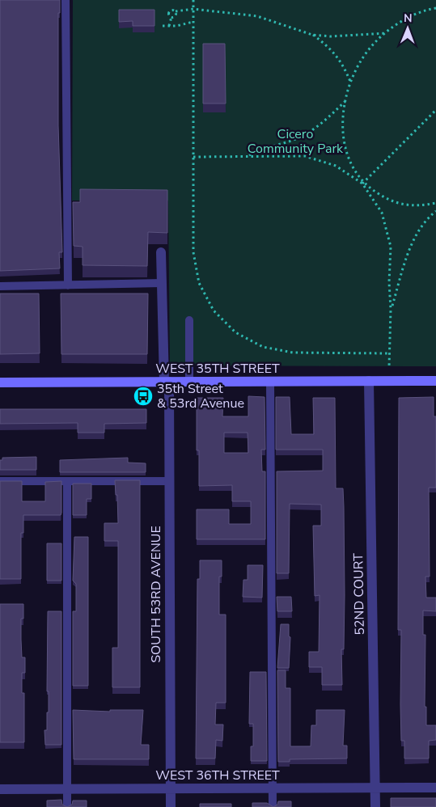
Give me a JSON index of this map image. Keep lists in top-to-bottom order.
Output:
{
  "streets": {
    "street": [
      "WEST 35TH STREET",
      "SOUTH 53RD AVENUE",
      "52ND COURT",
      "WEST 36TH STREET"
    ]
  },
  "crossings": [
    ["WEST 35TH STREET", "SOUTH 53RD AVENUE"],
    ["WEST 35TH STREET", "52ND COURT"],
    ["SOUTH 53RD AVENUE", "WEST 36TH STREET"],
    ["52ND COURT", "WEST 36TH STREET"]
  ],
  "parks": ["Cicero Community Park"],
  "places": {
    "bus stop": ["35th Street & 53rd Avenue"]
  },
  "north": "top"
}
